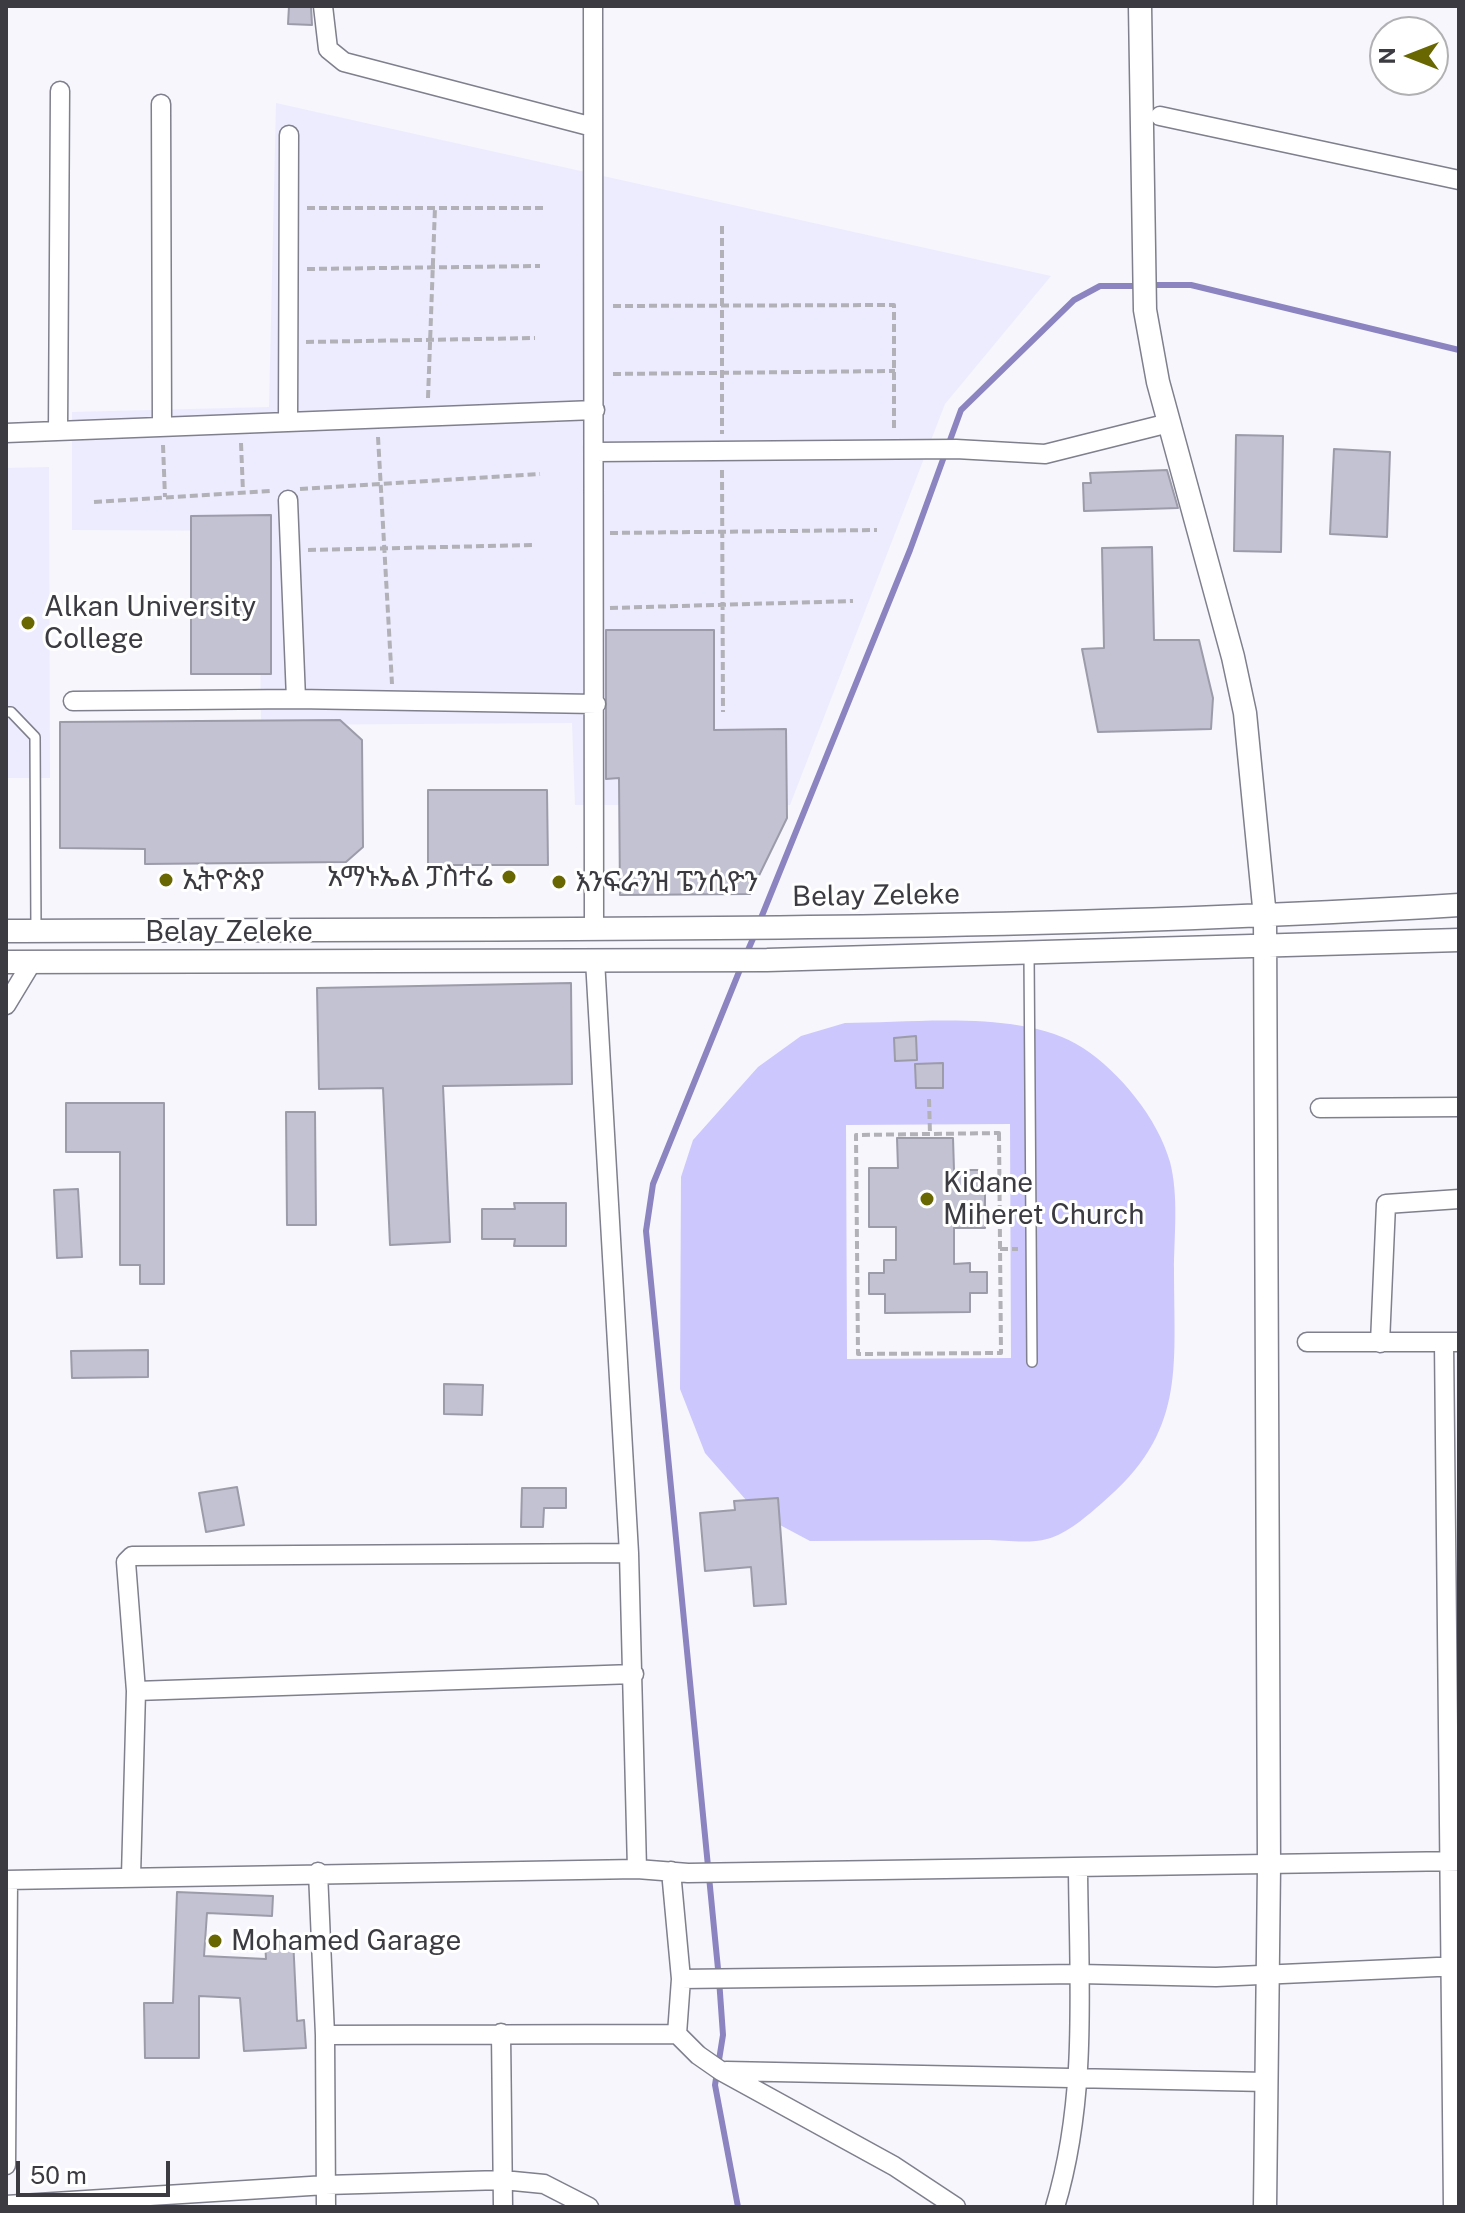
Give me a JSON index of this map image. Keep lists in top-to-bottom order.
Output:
{
  "streets": {
    "street": ["Belay Zeleke"]
  },
  "places": [
    "Alkan University College",
    "አማኑኤል ፓስተሬ",
    "ኢትዮጵያ",
    "እንፍራንዝ ፔንሲዮን",
    "Kidane Miheret Church",
    "Mohamed Garage"
  ],
  "scale_bar": "50 m",
  "north": "left"
}
